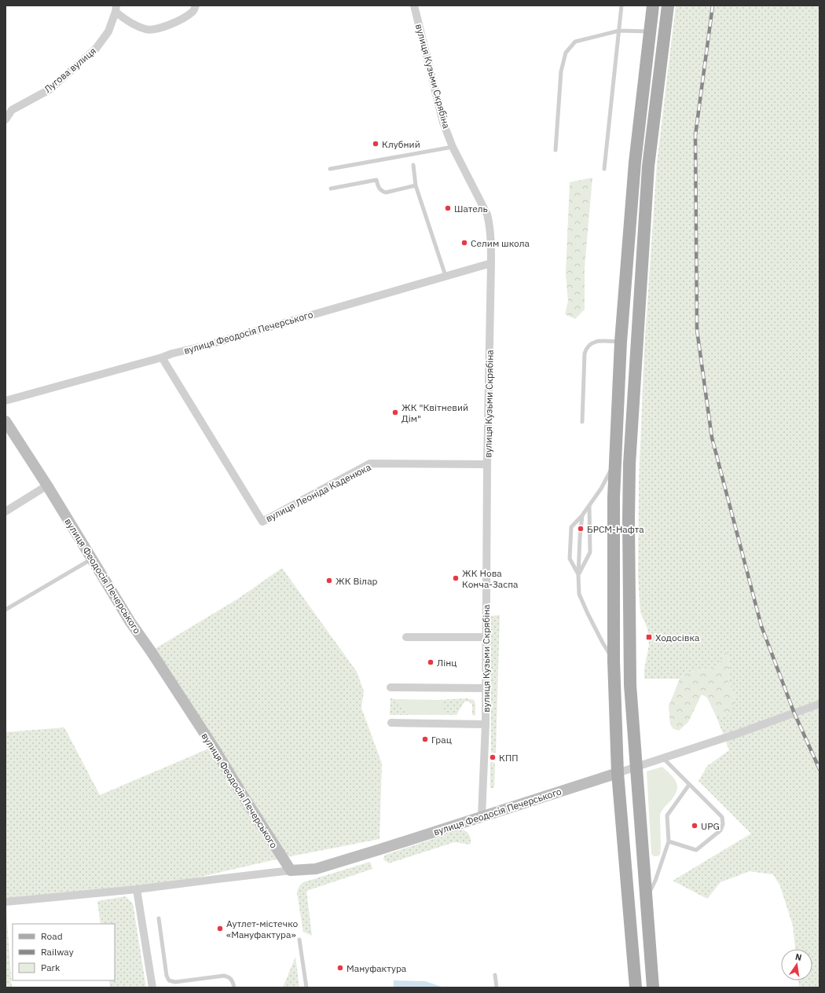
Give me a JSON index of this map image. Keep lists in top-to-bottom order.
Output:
{
  "streets": {
    "street": [
      "Лугова вулиця",
      "вулиця Кузьми Скрябіна",
      "вулиця Феодосія Печерського",
      "вулиця Леоніда Каденюка"
    ]
  },
  "crossings": [
    ["вулиця Кузьми Скрябіна", "вулиця Феодосія Печерського"],
    ["вулиця Кузьми Скрябіна", "вулиця Леоніда Каденюка"],
    ["вулиця Феодосія Печерського", "вулиця Леоніда Каденюка"]
  ],
  "places": {
    "other": [
      "Клубний",
      "Шатель",
      "Селим школа",
      "ЖК \"Квітневий Дім\"",
      "БРСМ-Нафта",
      "ЖК Нова Конча-Заспа",
      "ЖК Вілар",
      "Лінц",
      "Грац",
      "КПП",
      "UPG",
      "Аутлет-містечко «Мануфактура»",
      "Мануфактура"
    ],
    "transit": ["Ходосівка"]
  },
  "legend": ["Road", "Railway", "Park"],
  "north": "top"
}
